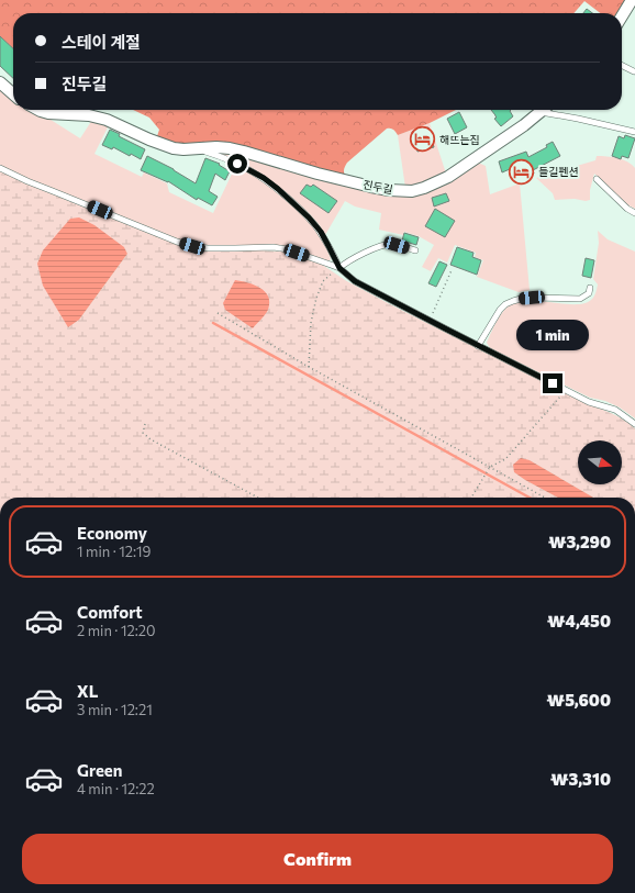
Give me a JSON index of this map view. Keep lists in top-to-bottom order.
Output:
{
  "streets": {
    "street": ["진두길"]
  },
  "places": {
    "hotel": ["해뜨는집", "들길펜션"]
  },
  "north": "right",
  "page": {
    "banner": ["스테이 계절", "진두길"],
    "bubble": "1 min",
    "list": [
      {
        "name": "Economy",
        "note": "1 min · 12:19",
        "value": "₩3,290"
      },
      {
        "name": "Comfort",
        "note": "2 min · 12:20",
        "value": "₩4,450"
      },
      {
        "name": "XL",
        "note": "3 min · 12:21",
        "value": "₩5,600"
      },
      {
        "name": "Green",
        "note": "4 min · 12:22",
        "value": "₩3,310"
      }
    ],
    "buttons": "Confirm"
  }
}
